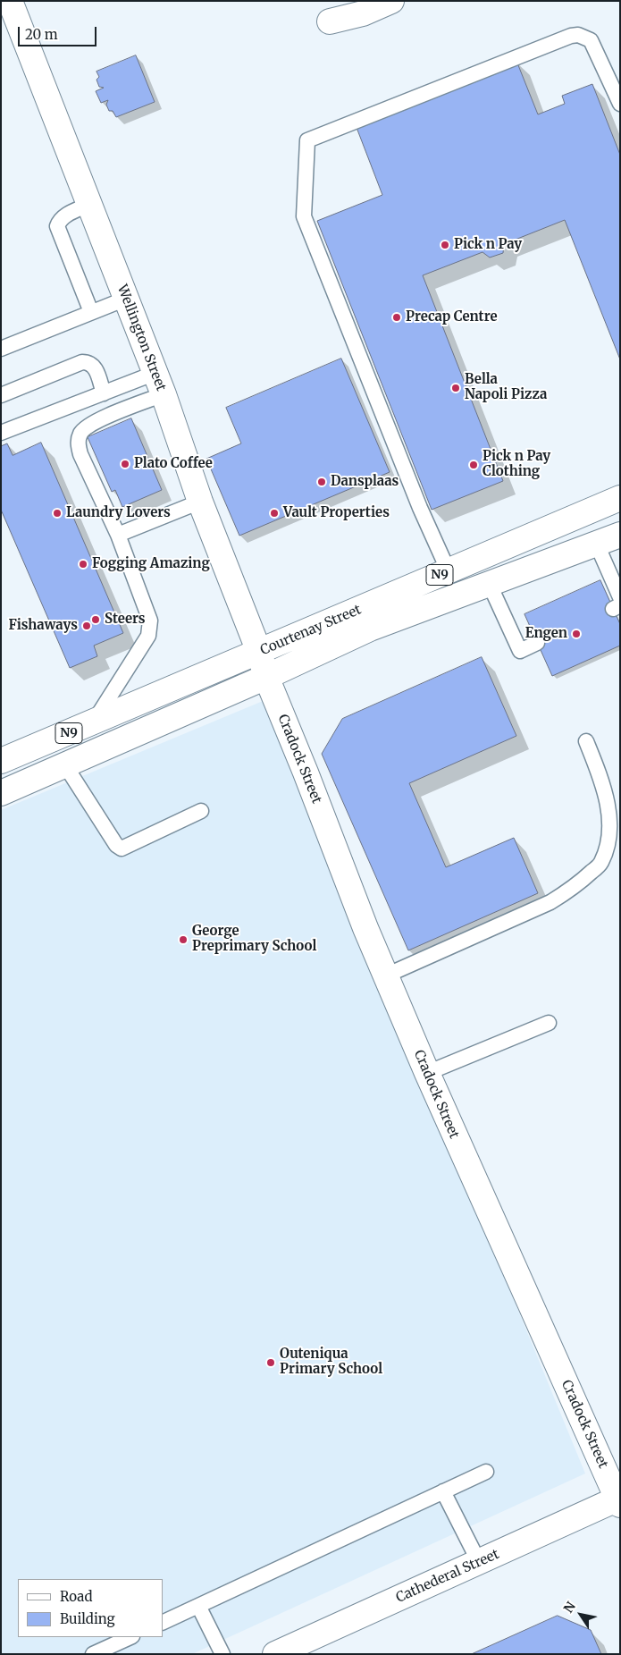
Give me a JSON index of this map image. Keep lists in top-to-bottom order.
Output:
{
  "streets": {
    "main road": [
      "Wellington Street",
      "N9",
      "Courtenay Street",
      "Cradock Street",
      "Cathederal Street"
    ]
  },
  "crossings": [
    ["Wellington Street", "Courtenay Street"],
    ["Wellington Street", "Cradock Street"],
    ["Courtenay Street", "Cradock Street"],
    ["Cradock Street", "Cathederal Street"]
  ],
  "places": [
    "Pick n Pay",
    "Precap Centre",
    "Bella Napoli Pizza",
    "Plato Coffee",
    "Pick n Pay Clothing",
    "Dansplaas",
    "Laundry Lovers",
    "Vault Properties",
    "Fogging Amazing",
    "Steers",
    "Fishaways",
    "Engen",
    "George Preprimary School",
    "Outeniqua Primary School"
  ],
  "legend": ["Road", "Building"],
  "scale_bar": "20 m",
  "north": "top left"
}
